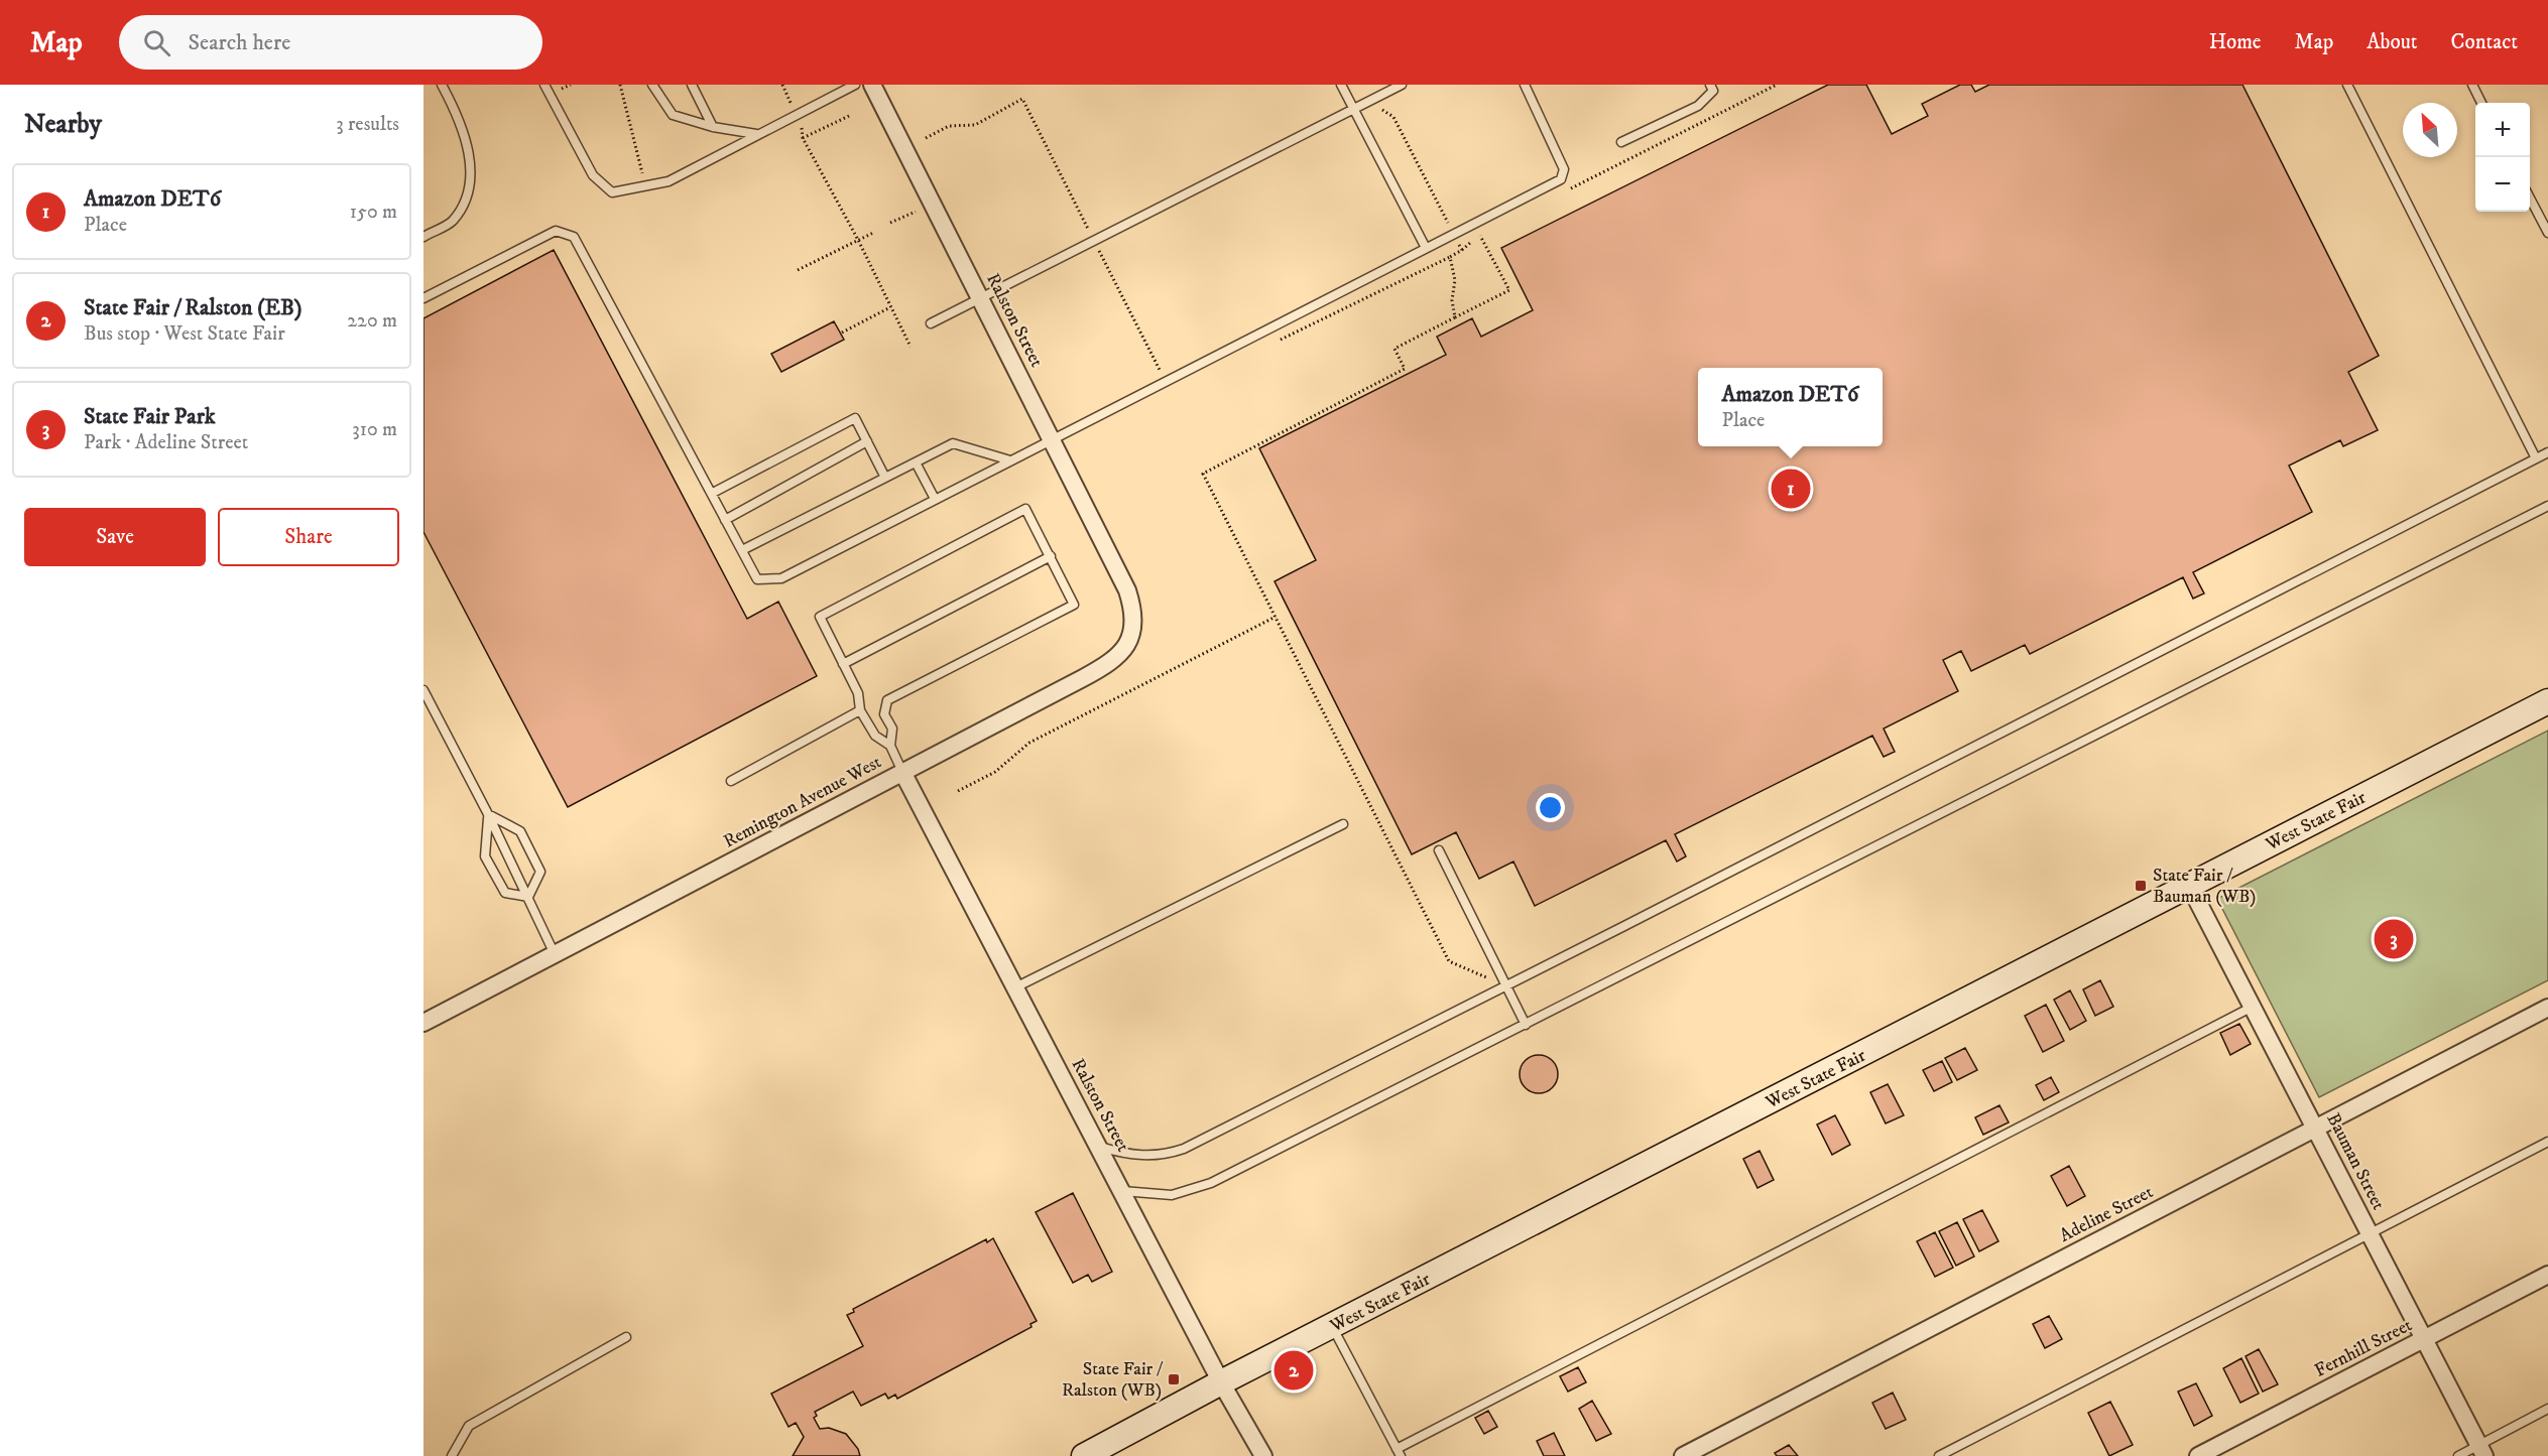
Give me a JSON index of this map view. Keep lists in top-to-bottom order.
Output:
{
  "streets": {
    "street": [
      "Ralston Street",
      "Remington Avenue West",
      "West State Fair",
      "Bauman Street",
      "Adeline Street",
      "Fernhill Street"
    ]
  },
  "crossings": [
    ["Ralston Street", "Remington Avenue West"],
    ["Ralston Street", "West State Fair"],
    ["West State Fair", "Bauman Street"],
    ["Bauman Street", "Adeline Street"],
    ["Bauman Street", "Fernhill Street"]
  ],
  "places": {
    "transit": ["State Fair / Bauman (WB)", "State Fair / Ralston (WB)"]
  },
  "north": "top left",
  "page": {
    "header": "Map",
    "search": "Search here",
    "nav": [
      "Home",
      "Map",
      "About",
      "Contact"
    ],
    "heading": ["Nearby", "3 results"],
    "map_buttons": ["+", "−"],
    "list": [
      {
        "mark": "1",
        "name": "Amazon DET6",
        "note": "Place",
        "value": "150 m"
      },
      {
        "mark": "2",
        "name": "State Fair / Ralston (EB)",
        "note": "Bus stop · West State Fair",
        "value": "220 m"
      },
      {
        "mark": "3",
        "name": "State Fair Park",
        "note": "Park · Adeline Street",
        "value": "310 m"
      }
    ],
    "popup": ["Amazon DET6", "Place"],
    "pins": ["1", "3", "2"],
    "buttons": ["Save", "Share"]
  }
}
